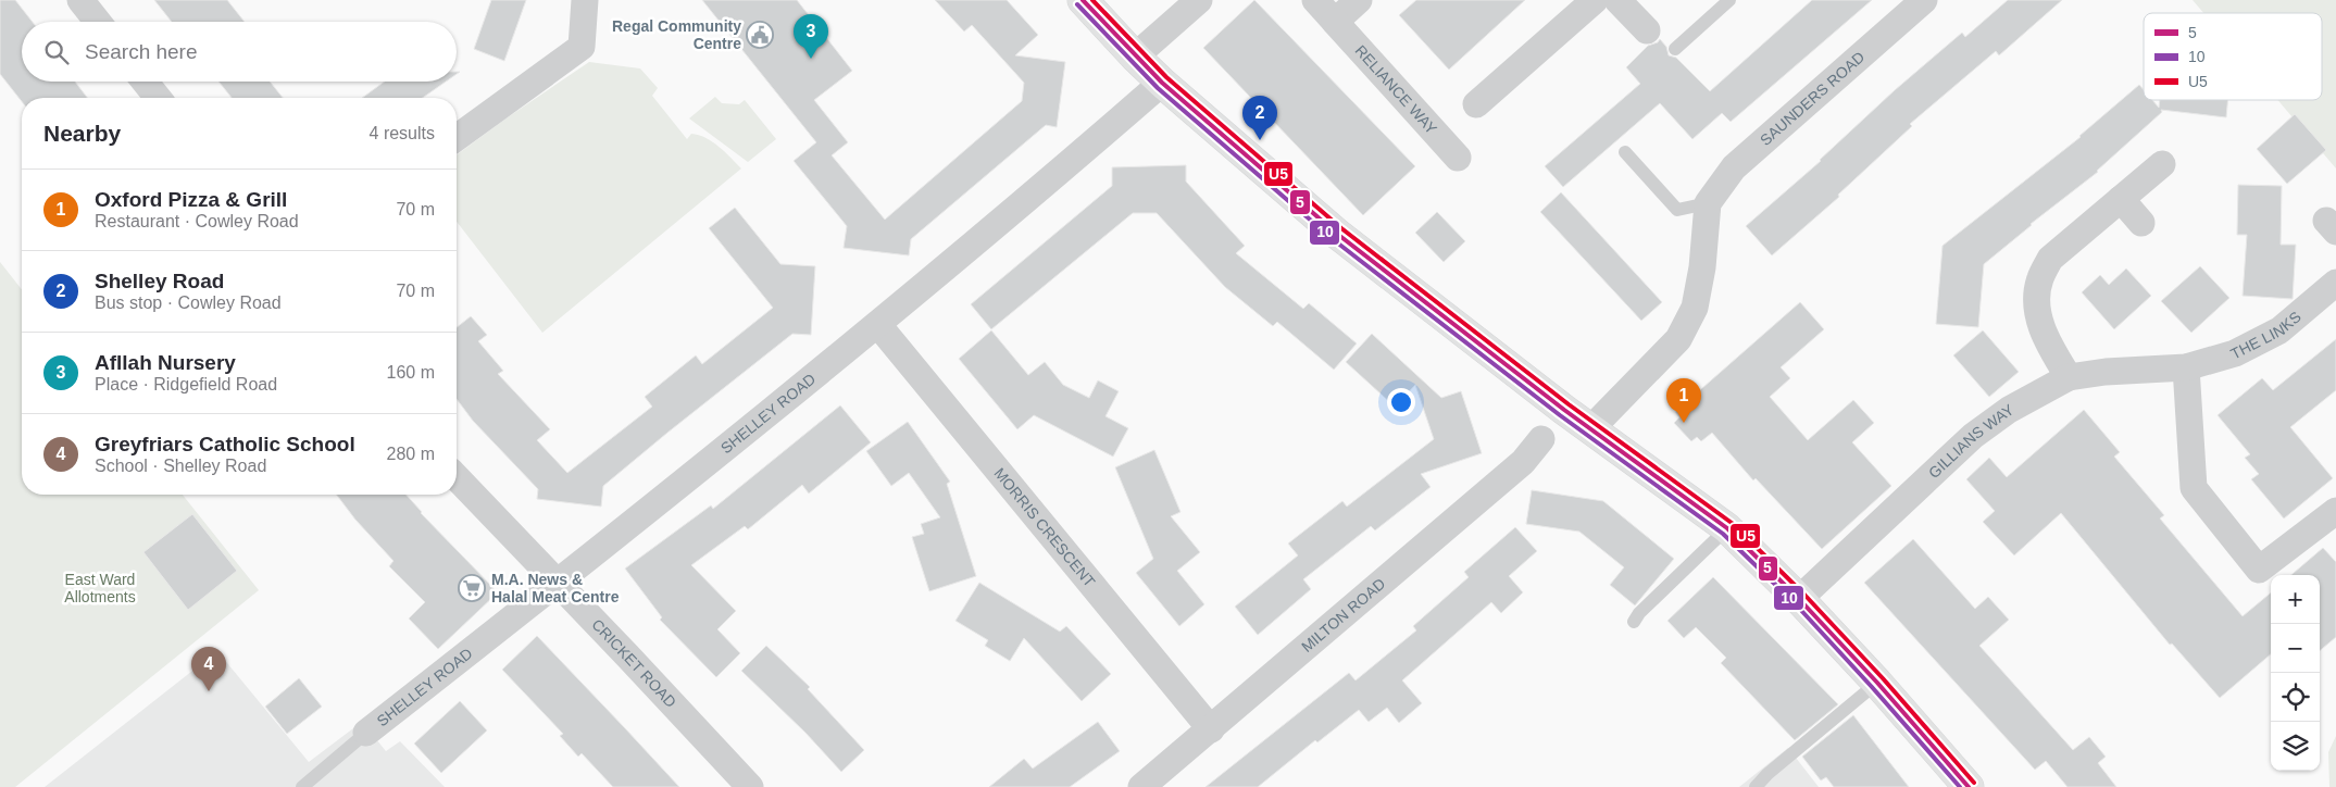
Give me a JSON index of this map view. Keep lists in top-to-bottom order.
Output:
{
  "streets": {
    "street": [
      "RELIANCE WAY",
      "SAUNDERS ROAD",
      "THE LINKS",
      "SHELLEY ROAD",
      "GILLIANS WAY",
      "MORRIS CRESCENT",
      "MILTON ROAD",
      "CRICKET ROAD"
    ]
  },
  "crossings": [
    ["THE LINKS", "GILLIANS WAY"],
    ["SHELLEY ROAD", "MORRIS CRESCENT"],
    ["SHELLEY ROAD", "CRICKET ROAD"],
    ["MORRIS CRESCENT", "MILTON ROAD"]
  ],
  "parks": ["East Ward Allotments"],
  "places": {
    "public building": ["Regal Community Centre"],
    "supermarket": ["M.A. News & Halal Meat Centre"]
  },
  "lines": ["transit line 5", "transit line U5", "transit line 10"],
  "legend": ["5", "10", "U5"],
  "page": {
    "pins": [
      "3",
      "2",
      "1",
      "4"
    ],
    "search": "Search here",
    "heading": ["Nearby", "4 results"],
    "list": [
      {
        "mark": "1",
        "name": "Oxford Pizza & Grill",
        "note": "Restaurant · Cowley Road",
        "value": "70 m"
      },
      {
        "mark": "2",
        "name": "Shelley Road",
        "note": "Bus stop · Cowley Road",
        "value": "70 m"
      },
      {
        "mark": "3",
        "name": "Afllah Nursery",
        "note": "Place · Ridgefield Road",
        "value": "160 m"
      },
      {
        "mark": "4",
        "name": "Greyfriars Catholic School",
        "note": "School · Shelley Road",
        "value": "280 m"
      }
    ],
    "map_buttons": ["+", "−"]
  }
}
